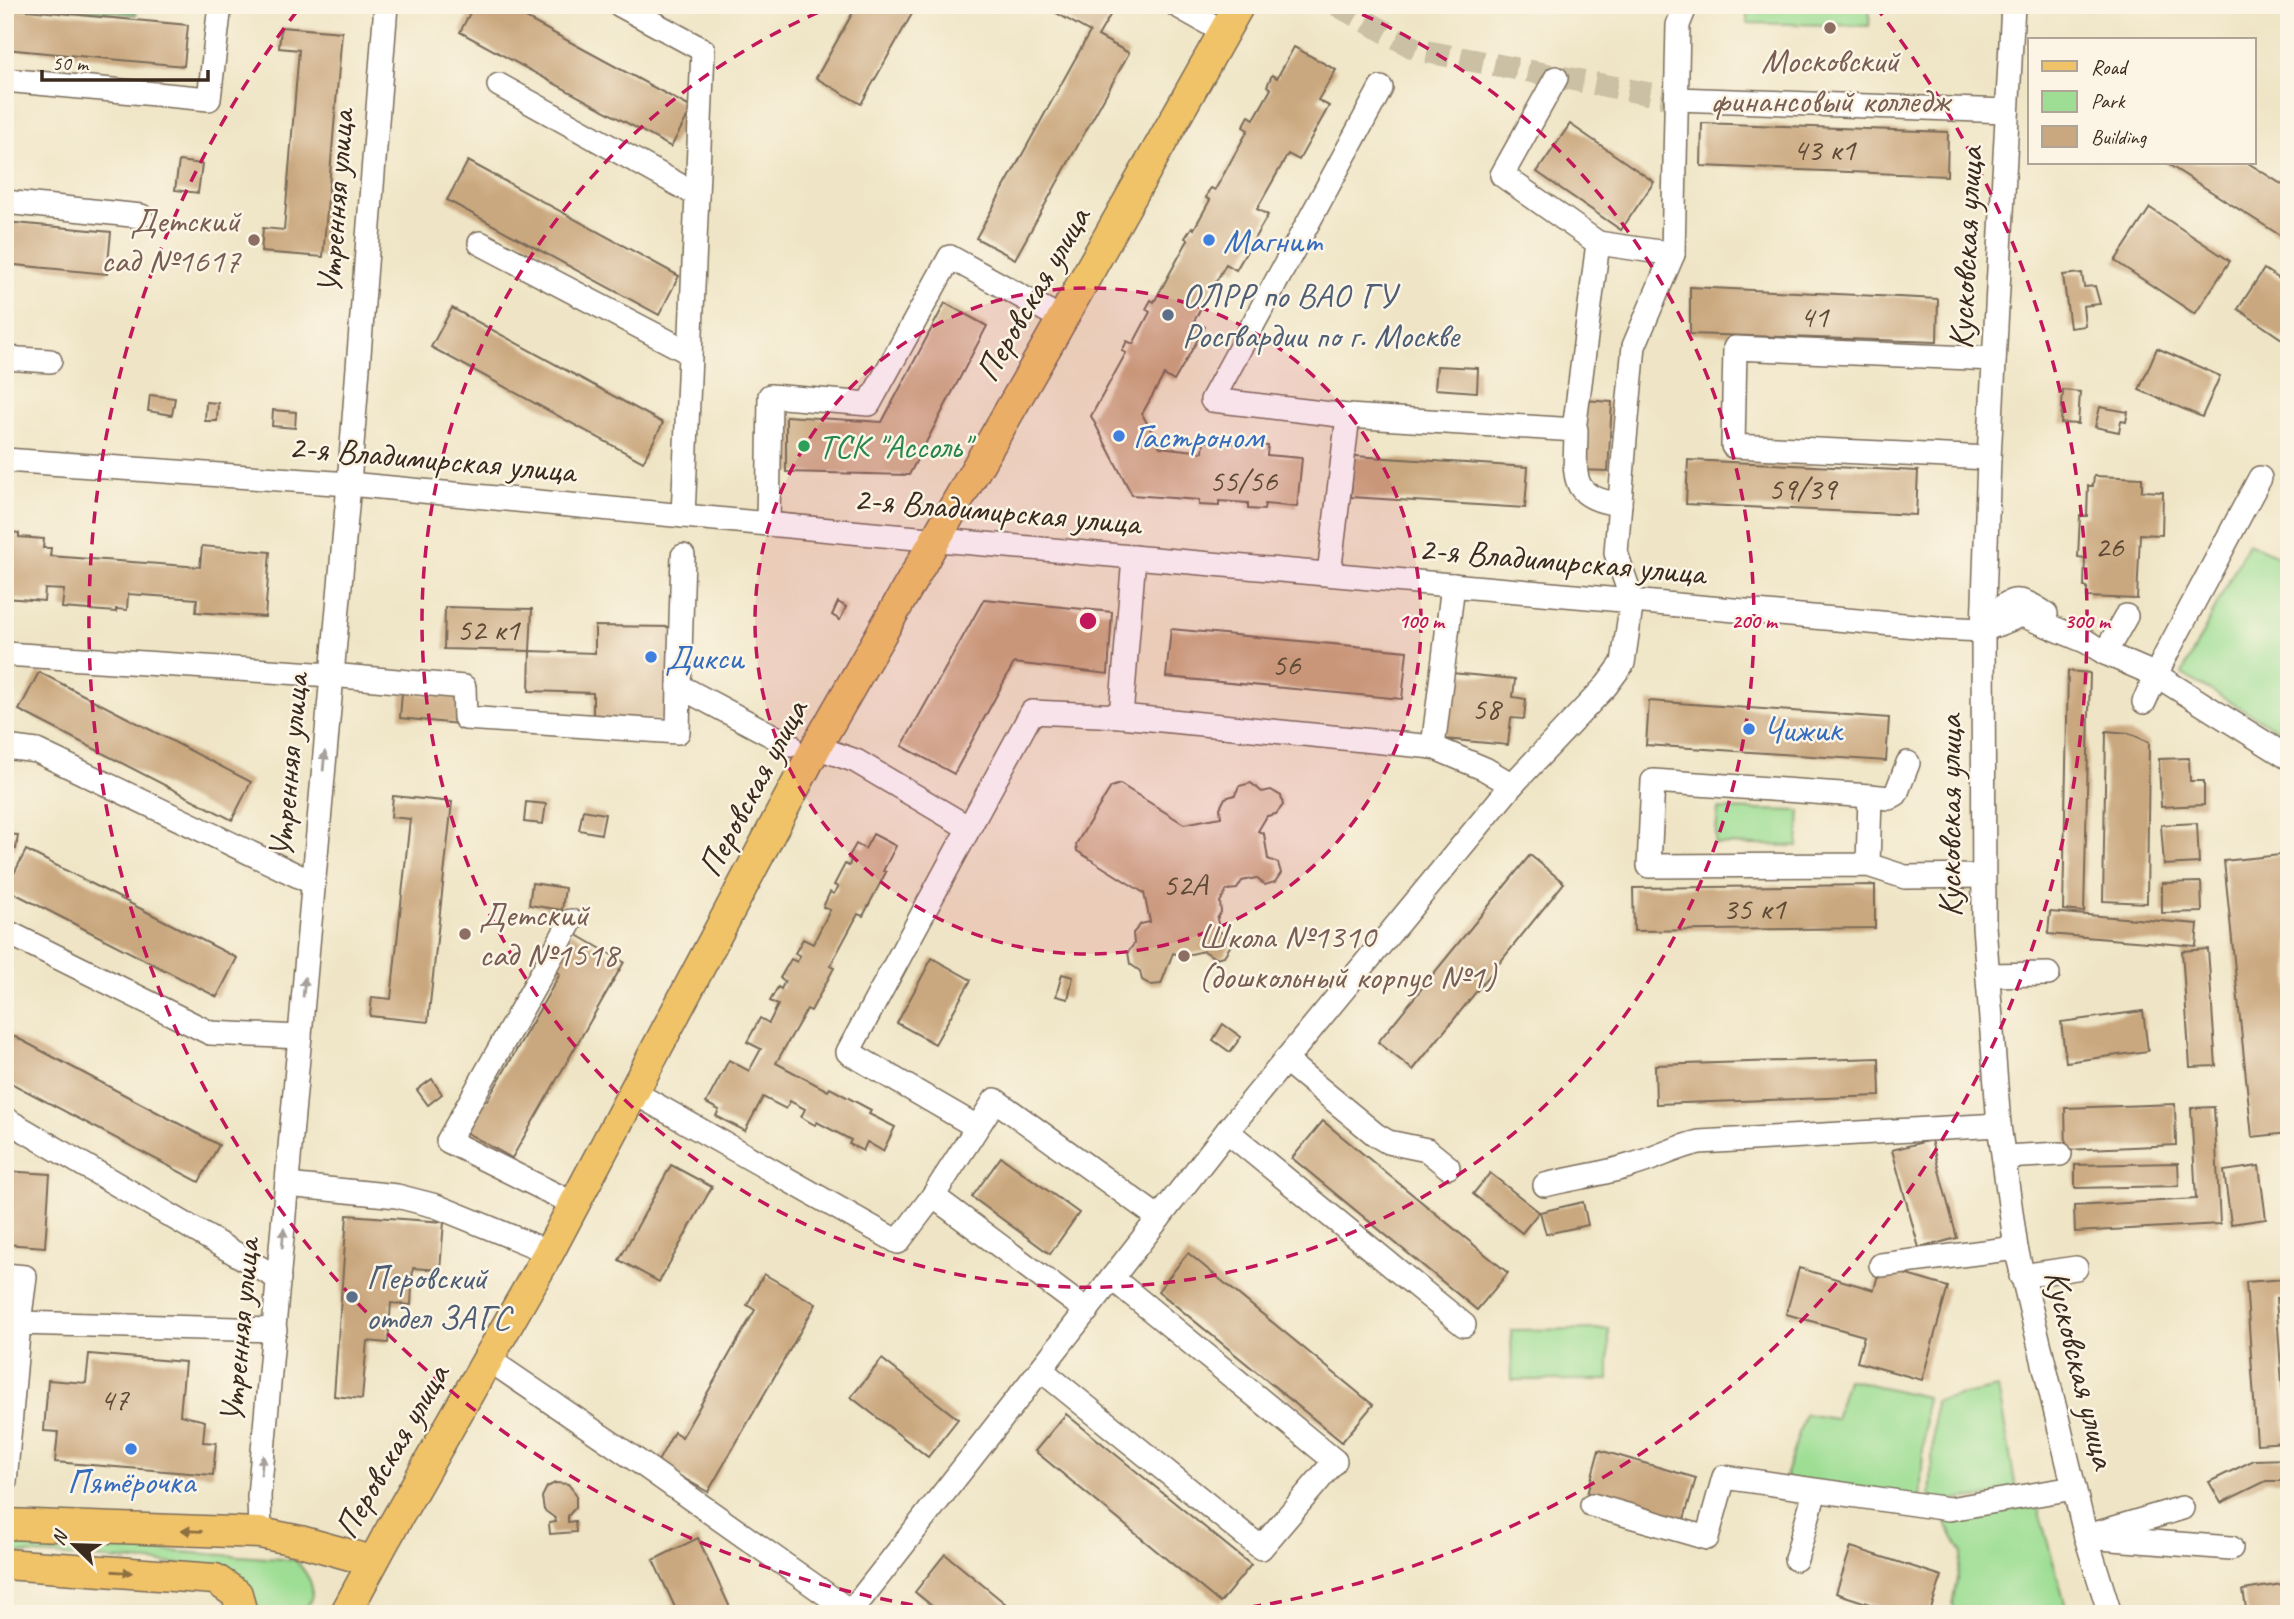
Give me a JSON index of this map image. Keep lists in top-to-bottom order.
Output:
{
  "streets": {
    "main road": ["Перовская улица"],
    "street": ["Утренняя улица", "Кусковская улица", "2-я Владимирская улица"]
  },
  "crossings": [
    ["Утренняя улица", "2-я Владимирская улица"],
    ["Кусковская улица", "2-я Владимирская улица"],
    ["Перовская улица", "2-я Владимирская улица"]
  ],
  "one_way": ["Утренняя улица"],
  "places": [
    "Московский финансовый колледж",
    "Детский сад №1617",
    "Магнит",
    "ОЛРР по ВАО ГУ Росгвардии по г. Москве",
    "Гастроном",
    "ТСК \"Ассоль\"",
    "Дикси",
    "Чижик",
    "Детский сад №1518",
    "Школа №1310 (дошкольный корпус №1)",
    "Перовский отдел ЗАГС",
    "Пятёрочка"
  ],
  "house_numbers": [
    "43 к1",
    "41",
    "55/56",
    "59/39",
    "26",
    "52 к1",
    "56",
    "58",
    "52А",
    "35 к1",
    "47"
  ],
  "legend": ["Road", "Park", "Building"],
  "scale_bar": "50 m",
  "north": "top left",
  "rings": ["100 m", "200 m", "300 m"]
}
